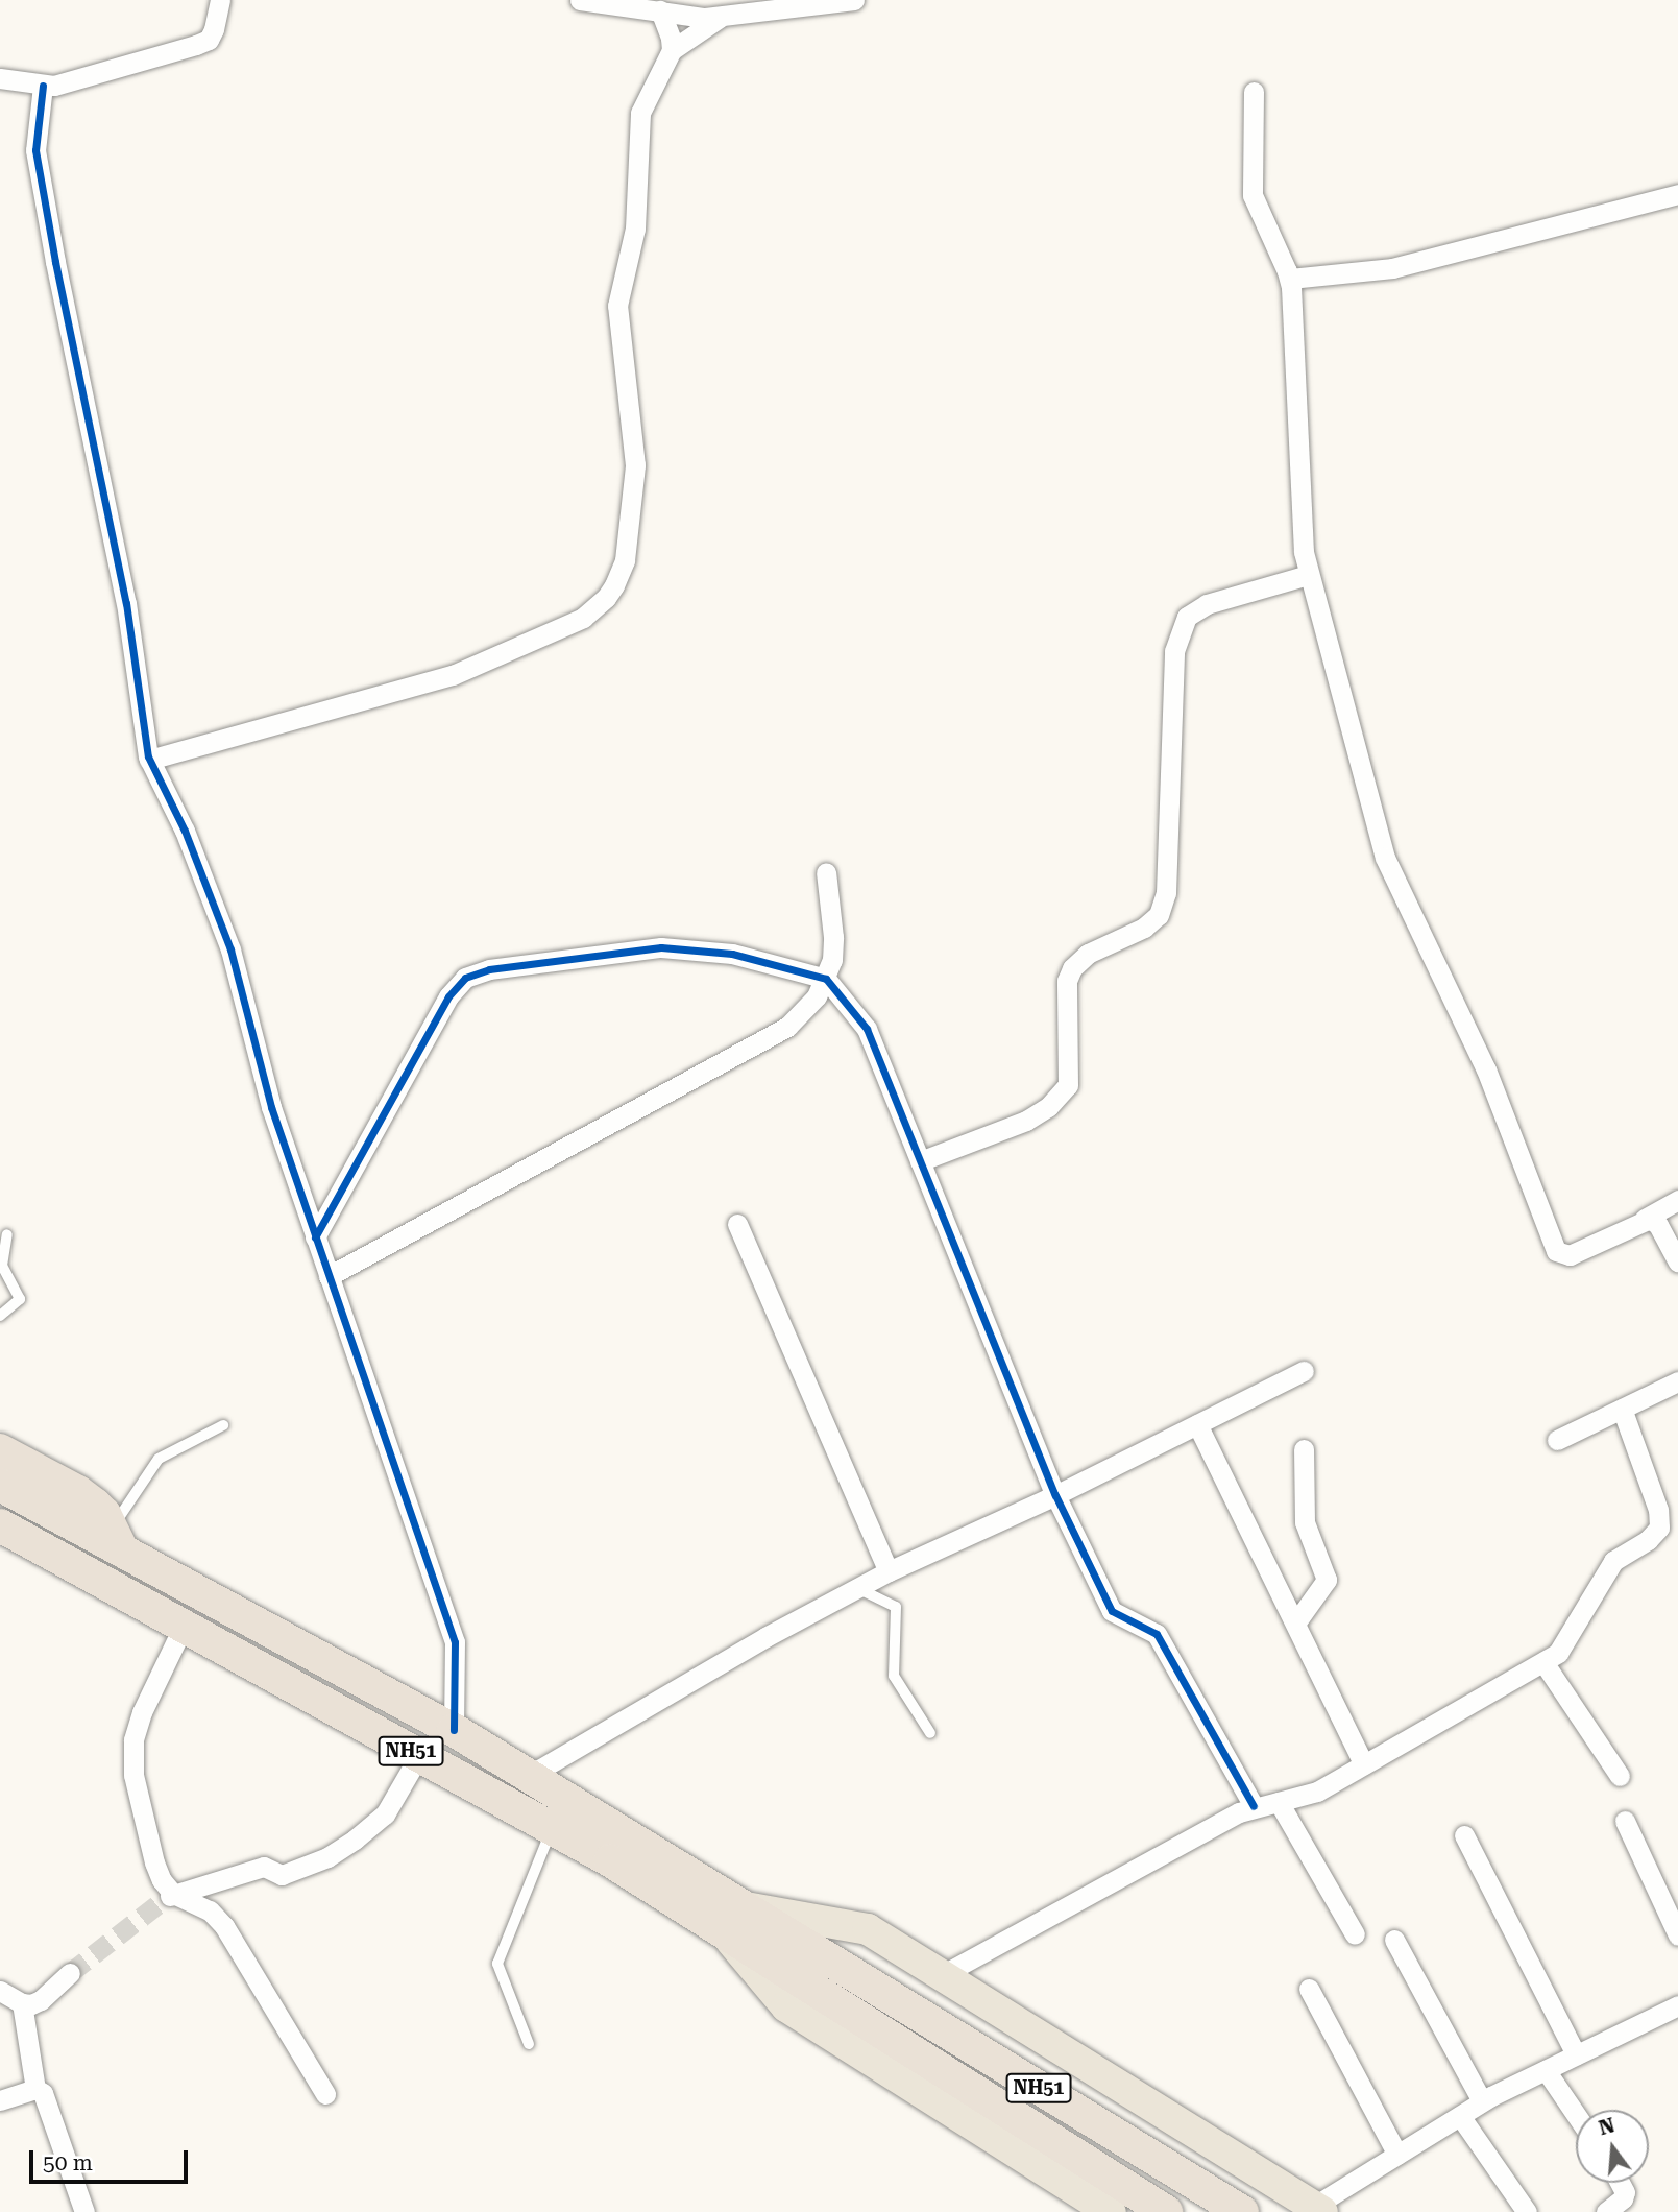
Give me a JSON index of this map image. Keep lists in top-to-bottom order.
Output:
{
  "streets": {
    "highway": ["NH51"]
  },
  "scale_bar": "50 m",
  "north": "top"
}
